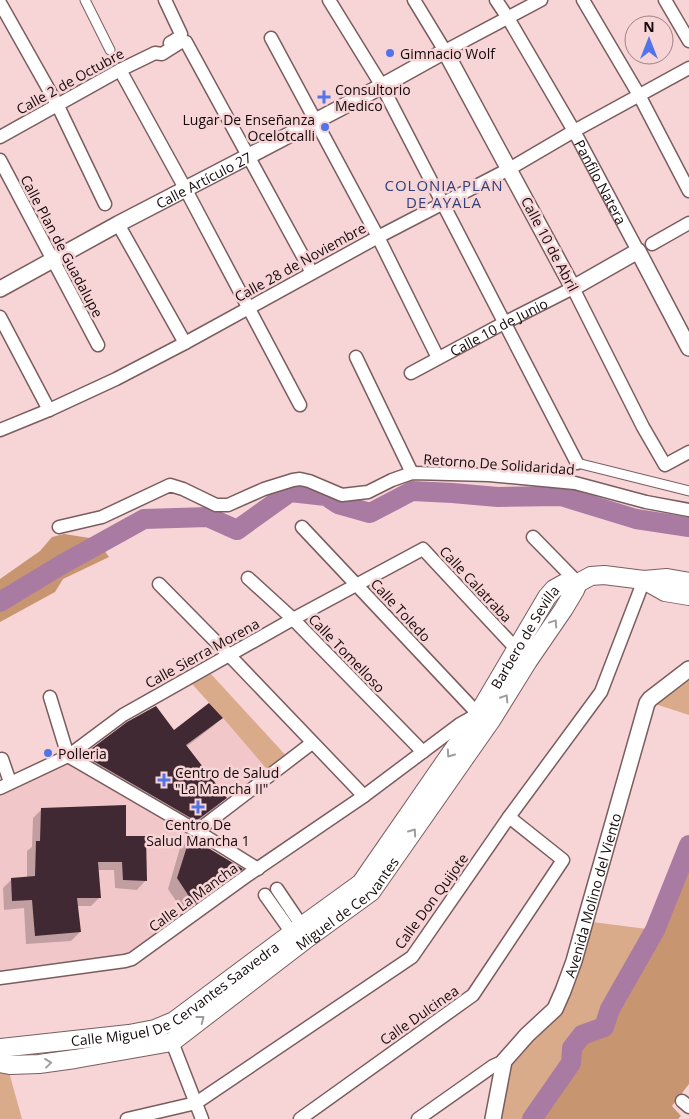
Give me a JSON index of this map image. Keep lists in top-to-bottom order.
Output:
{
  "streets": {
    "main road": ["Barbero de Sevilla", "Miguel de Cervantes", "Calle Miguel De Cervantes Saavedra"],
    "street": [
      "Calle 2 de Octubre",
      "Calle Artículo 27",
      "Panfilo Natera",
      "Calle 10 de Abril",
      "Calle Plan de Guadalupe",
      "Calle 28 de Noviembre",
      "Calle 10 de Junio",
      "Retorno De Solidaridad",
      "Calle Calatraba",
      "Calle Toledo",
      "Calle Sierra Morena",
      "Calle Tomelloso",
      "Avenida Molino del Viento",
      "Calle La Mancha",
      "Calle Don Quijote",
      "Calle Dulcinea"
    ]
  },
  "crossings": [
    ["Calle Artículo 27", "Panfilo Natera"],
    ["Calle Artículo 27", "Calle 10 de Abril"],
    ["Calle Artículo 27", "Calle Plan de Guadalupe"],
    ["Panfilo Natera", "Calle 28 de Noviembre"],
    ["Panfilo Natera", "Calle 10 de Junio"],
    ["Calle 10 de Abril", "Calle 28 de Noviembre"],
    ["Calle 10 de Abril", "Calle 10 de Junio"],
    ["Calle Calatraba", "Barbero de Sevilla"],
    ["Calle Calatraba", "Calle Sierra Morena"],
    ["Calle Calatraba", "Miguel de Cervantes"],
    ["Calle Toledo", "Barbero de Sevilla"],
    ["Calle Toledo", "Calle Sierra Morena"],
    ["Calle Toledo", "Calle La Mancha"],
    ["Calle Toledo", "Calle Miguel De Cervantes Saavedra"],
    ["Barbero de Sevilla", "Calle La Mancha"],
    ["Barbero de Sevilla", "Calle Don Quijote"],
    ["Barbero de Sevilla", "Miguel de Cervantes"],
    ["Barbero de Sevilla", "Calle Miguel De Cervantes Saavedra"],
    ["Calle Sierra Morena", "Calle Tomelloso"],
    ["Calle Tomelloso", "Calle La Mancha"],
    ["Calle La Mancha", "Calle Miguel De Cervantes Saavedra"],
    ["Calle Don Quijote", "Calle Dulcinea"]
  ],
  "one_way": ["Miguel de Cervantes", "Calle Miguel De Cervantes Saavedra"],
  "districts": ["COLONIA PLAN DE AYALA"],
  "places": {
    "other": ["Gimnacio Wolf", "Lugar De Enseñanza Ocelotcalli", "Polleria"],
    "health": ["Consultorio Medico", "Centro de Salud \"La Mancha II\"", "Centro De Salud Mancha 1"]
  },
  "north": "top"
}
